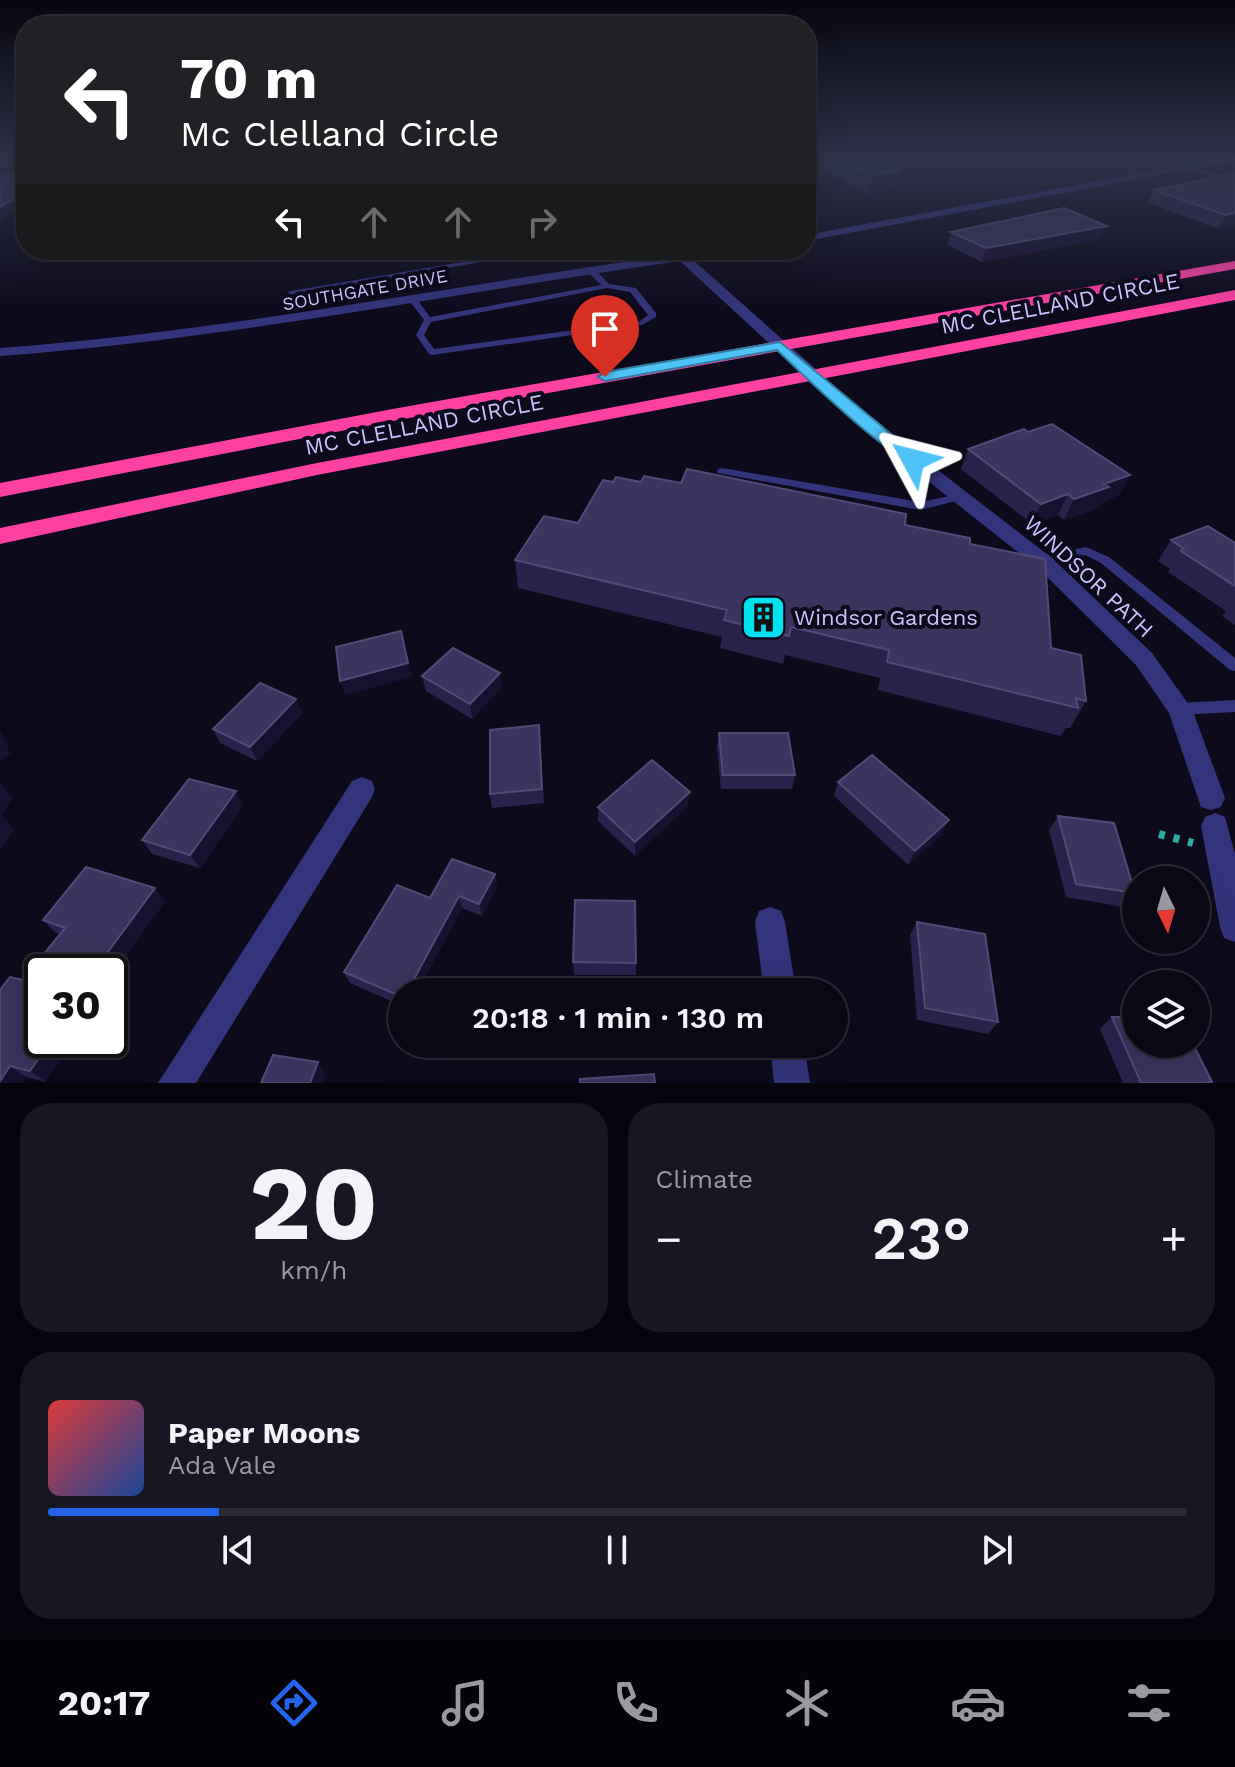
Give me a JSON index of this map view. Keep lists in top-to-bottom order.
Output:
{
  "streets": {
    "highway": ["MC CLELLAND CIRCLE"],
    "street": ["SOUTHGATE DRIVE", "WINDSOR PATH"]
  },
  "crossings": [
    ["MC CLELLAND CIRCLE", "WINDSOR PATH"]
  ],
  "places": {
    "building": ["Windsor Gardens"]
  },
  "north": "bottom",
  "page": {
    "turn": ["70 m", "Mc Clelland Circle"],
    "limit": "30",
    "trip": "20:18 · 1 min · 130 m",
    "tile": [
      ["20", "km/h"],
      "Climate"
    ],
    "heat": ["−", "23°", "+"],
    "song": ["Paper Moons", "Ada Vale"],
    "tabs": "20:17"
  }
}
